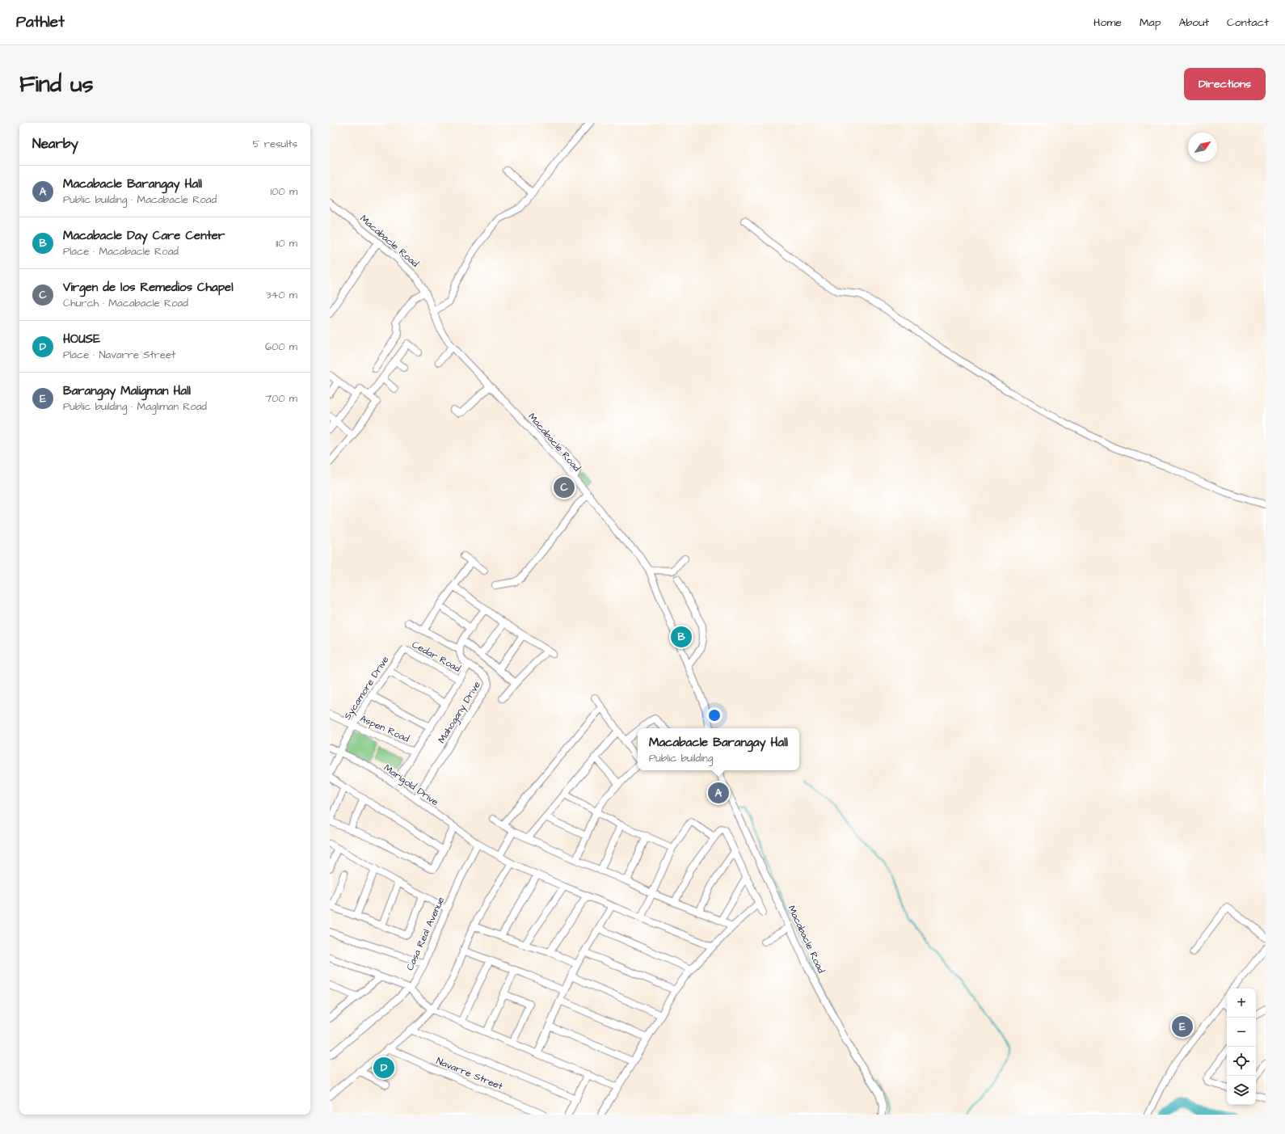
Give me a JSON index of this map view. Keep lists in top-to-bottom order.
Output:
{
  "streets": {
    "street": [
      "Macabacle Road",
      "Cedar Road",
      "Sycamore Drive",
      "Mahogany Drive",
      "Aspen Road",
      "Marigold Drive",
      "Casa Real Avenue",
      "Navarre Street"
    ]
  },
  "crossings": [
    ["Cedar Road", "Sycamore Drive"],
    ["Cedar Road", "Mahogany Drive"],
    ["Sycamore Drive", "Aspen Road"],
    ["Sycamore Drive", "Marigold Drive"],
    ["Mahogany Drive", "Aspen Road"],
    ["Mahogany Drive", "Marigold Drive"],
    ["Marigold Drive", "Casa Real Avenue"]
  ],
  "north": "top right",
  "page": {
    "header": "Pathlet",
    "nav": [
      "Home",
      "Map",
      "About",
      "Contact"
    ],
    "buttons": "Directions",
    "title": "Find us",
    "heading": ["Nearby", "5 results"],
    "list": [
      {
        "mark": "A",
        "name": "Macabacle Barangay Hall",
        "note": "Public building · Macabacle Road",
        "value": "100 m"
      },
      {
        "mark": "B",
        "name": "Macabacle Day Care Center",
        "note": "Place · Macabacle Road",
        "value": "110 m"
      },
      {
        "mark": "C",
        "name": "Virgen de los Remedios Chapel",
        "note": "Church · Macabacle Road",
        "value": "340 m"
      },
      {
        "mark": "D",
        "name": "HOUSE",
        "note": "Place · Navarre Street",
        "value": "600 m"
      },
      {
        "mark": "E",
        "name": "Barangay Maligman Hall",
        "note": "Public building · Magliman Road",
        "value": "700 m"
      }
    ],
    "pins": [
      "C",
      "B",
      "A",
      "E",
      "D"
    ],
    "popup": ["Macabacle Barangay Hall", "Public building"],
    "map_buttons": ["+", "−"]
  }
}
